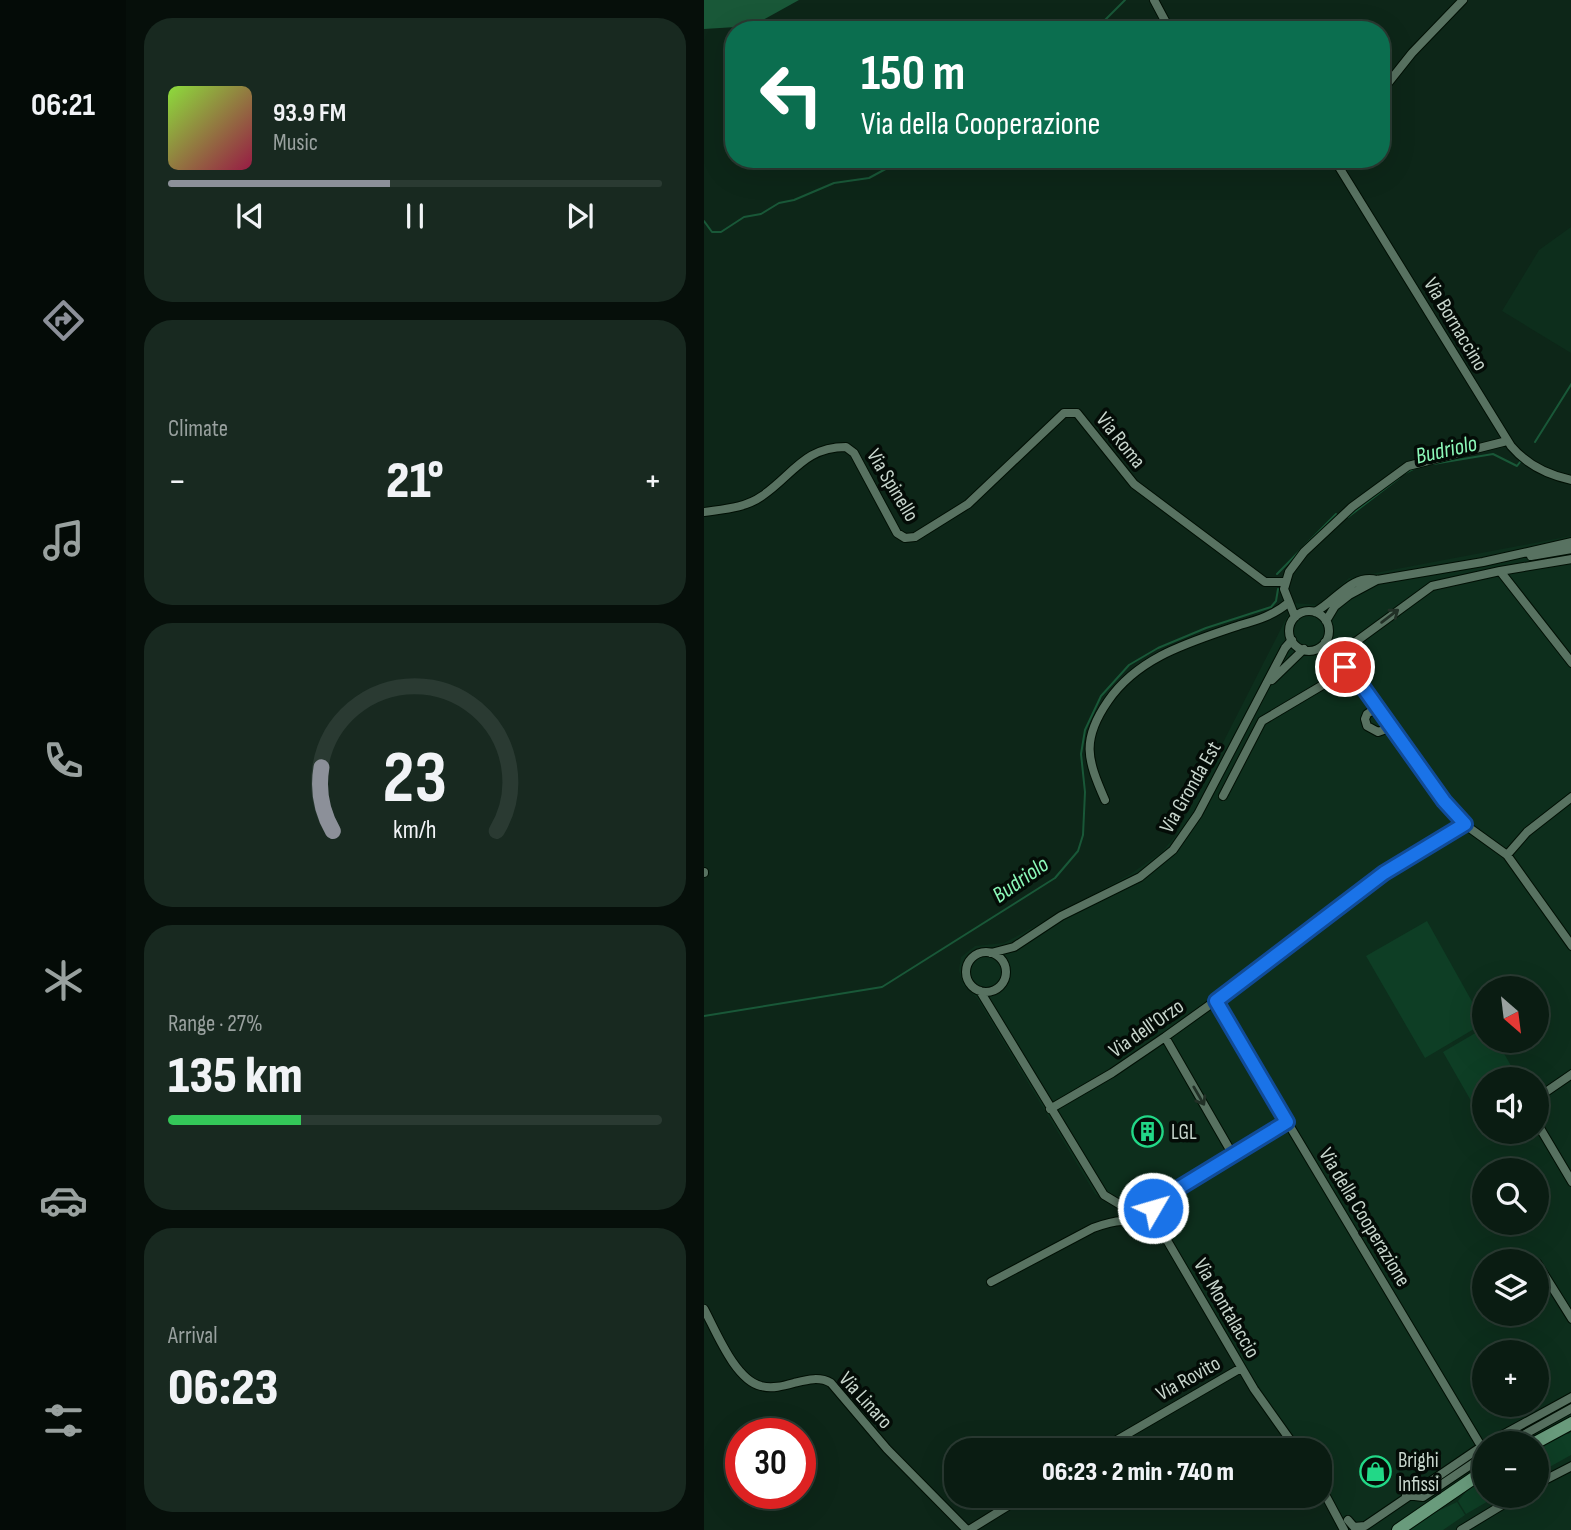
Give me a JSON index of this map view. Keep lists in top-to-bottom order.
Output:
{
  "streets": {
    "street": [
      "Via Bornaccino",
      "Via Roma",
      "Via Spinello",
      "Via Gronda Est",
      "Via dell'Orzo",
      "Via della Cooperazione",
      "Via Montalaccio",
      "Via Rovito",
      "Via Linaro"
    ]
  },
  "crossings": [
    ["Via Roma", "Via Spinello"],
    ["Via Gronda Est", "Via dell'Orzo"],
    ["Via dell'Orzo", "Via della Cooperazione"],
    ["Via Montalaccio", "Via Rovito"]
  ],
  "water": ["Budriolo"],
  "places": {
    "building": ["LGL"],
    "shop": ["Brighi Infissi"]
  },
  "north": "bottom right",
  "page": {
    "tabs": "06:21",
    "turn": ["150 m", "Via della Cooperazione"],
    "song": ["93.9 FM", "Music"],
    "tile": [
      "Climate",
      ["Range · 27%", "135 km"],
      ["Arrival", "06:23"]
    ],
    "heat": ["−", "21°", "+"],
    "map_buttons": ["+", "−"],
    "limit": "30",
    "trip": "06:23 · 2 min · 740 m",
    "gauge": ["23", "km/h"]
  }
}
